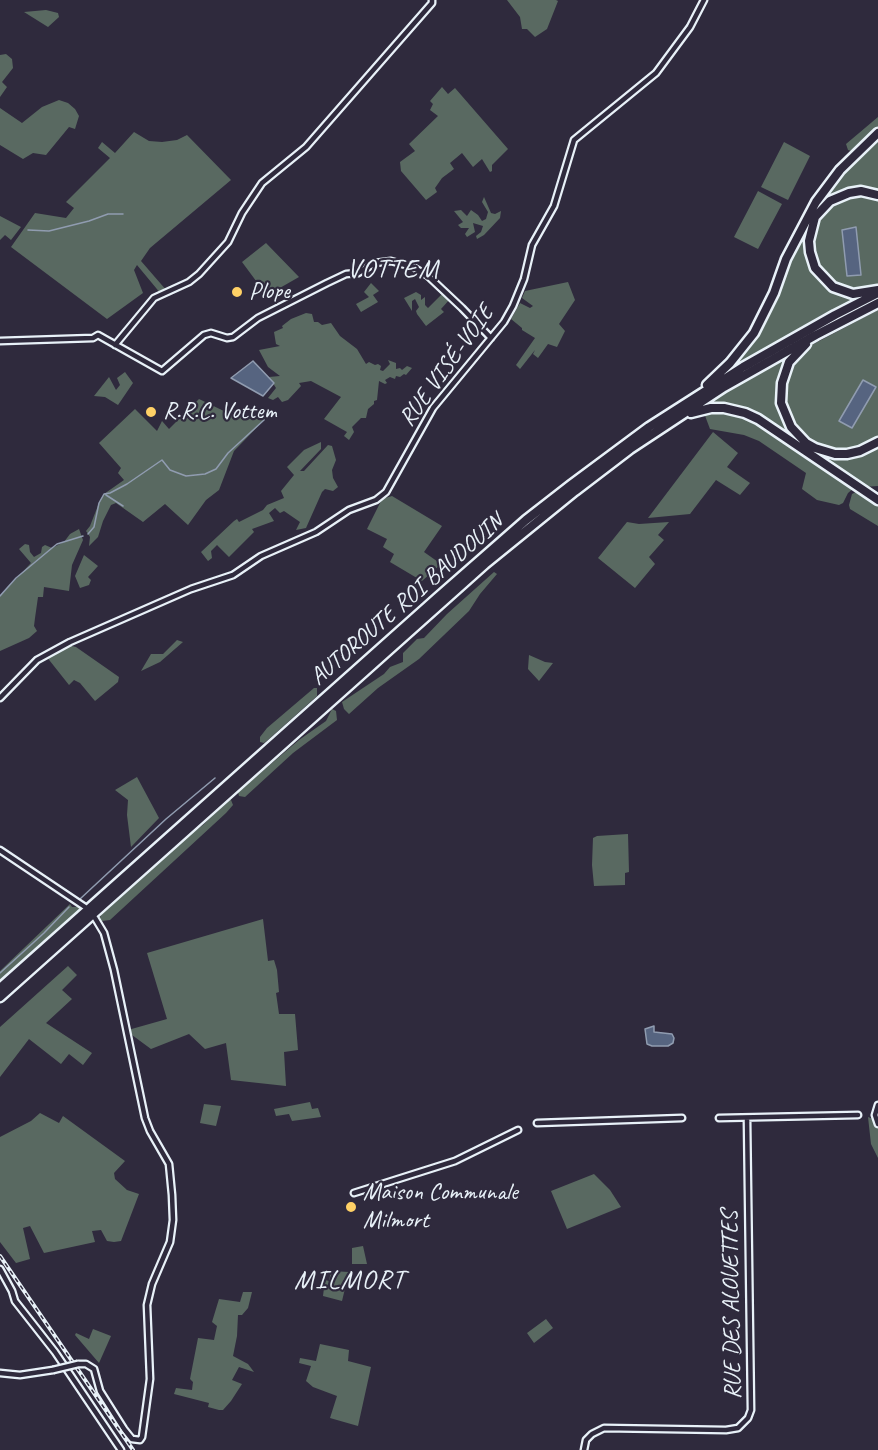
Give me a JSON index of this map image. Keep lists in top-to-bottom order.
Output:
{
  "streets": {
    "highway": ["AUTOROUTE ROI BAUDOUIN"],
    "street": ["RUE VISÉ-VOIE", "RUE DES ALOUETTES"]
  },
  "districts": ["VOTTEM", "MILMORT"],
  "places": ["Plope", "R.R.C. Vottem", "Maison Communale Milmort"]
}
